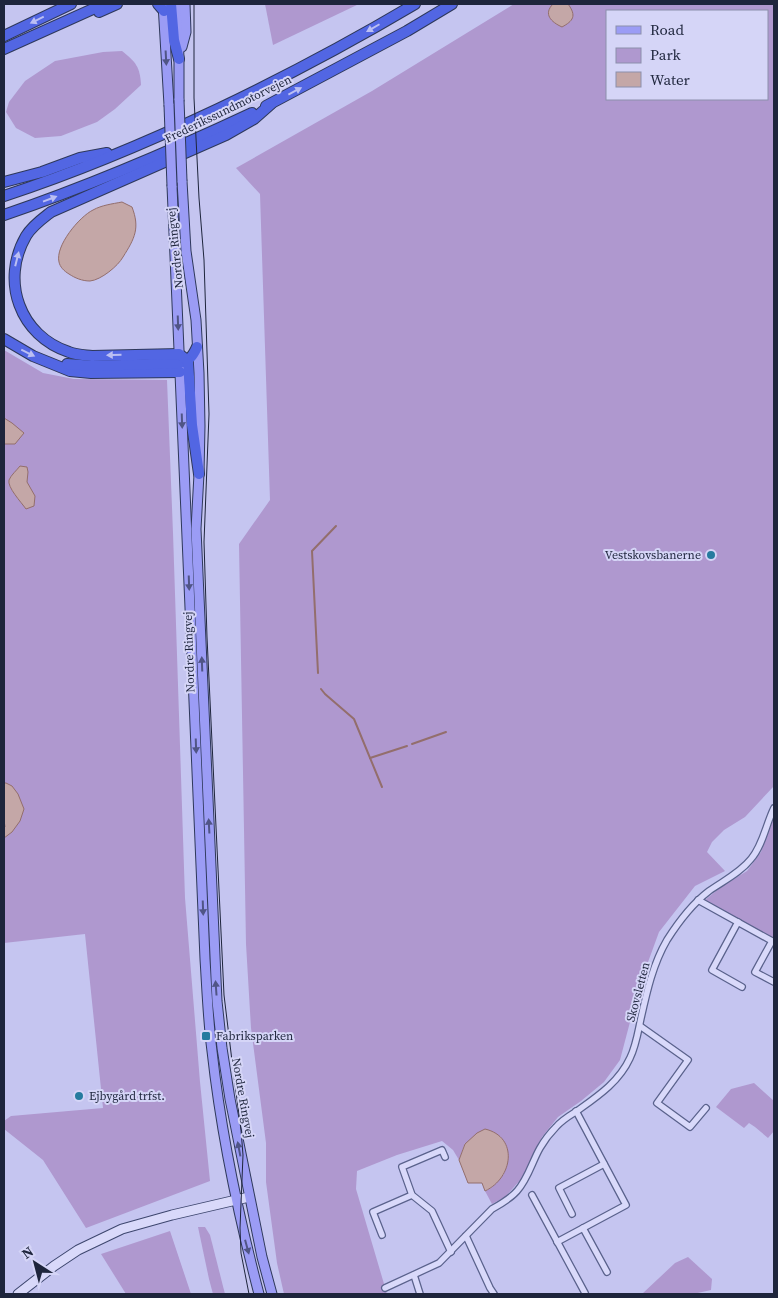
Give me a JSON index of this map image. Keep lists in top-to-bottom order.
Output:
{
  "streets": {
    "highway": ["Frederikssundmotorvejen"],
    "main road": ["Nordre Ringvej"],
    "street": ["Skovsletten"]
  },
  "places": {
    "other": ["Vestskovsbanerne", "Ejbygård trfst."],
    "transit": ["Fabriksparken"]
  },
  "legend": ["Road", "Park", "Water"],
  "north": "top left"
}
